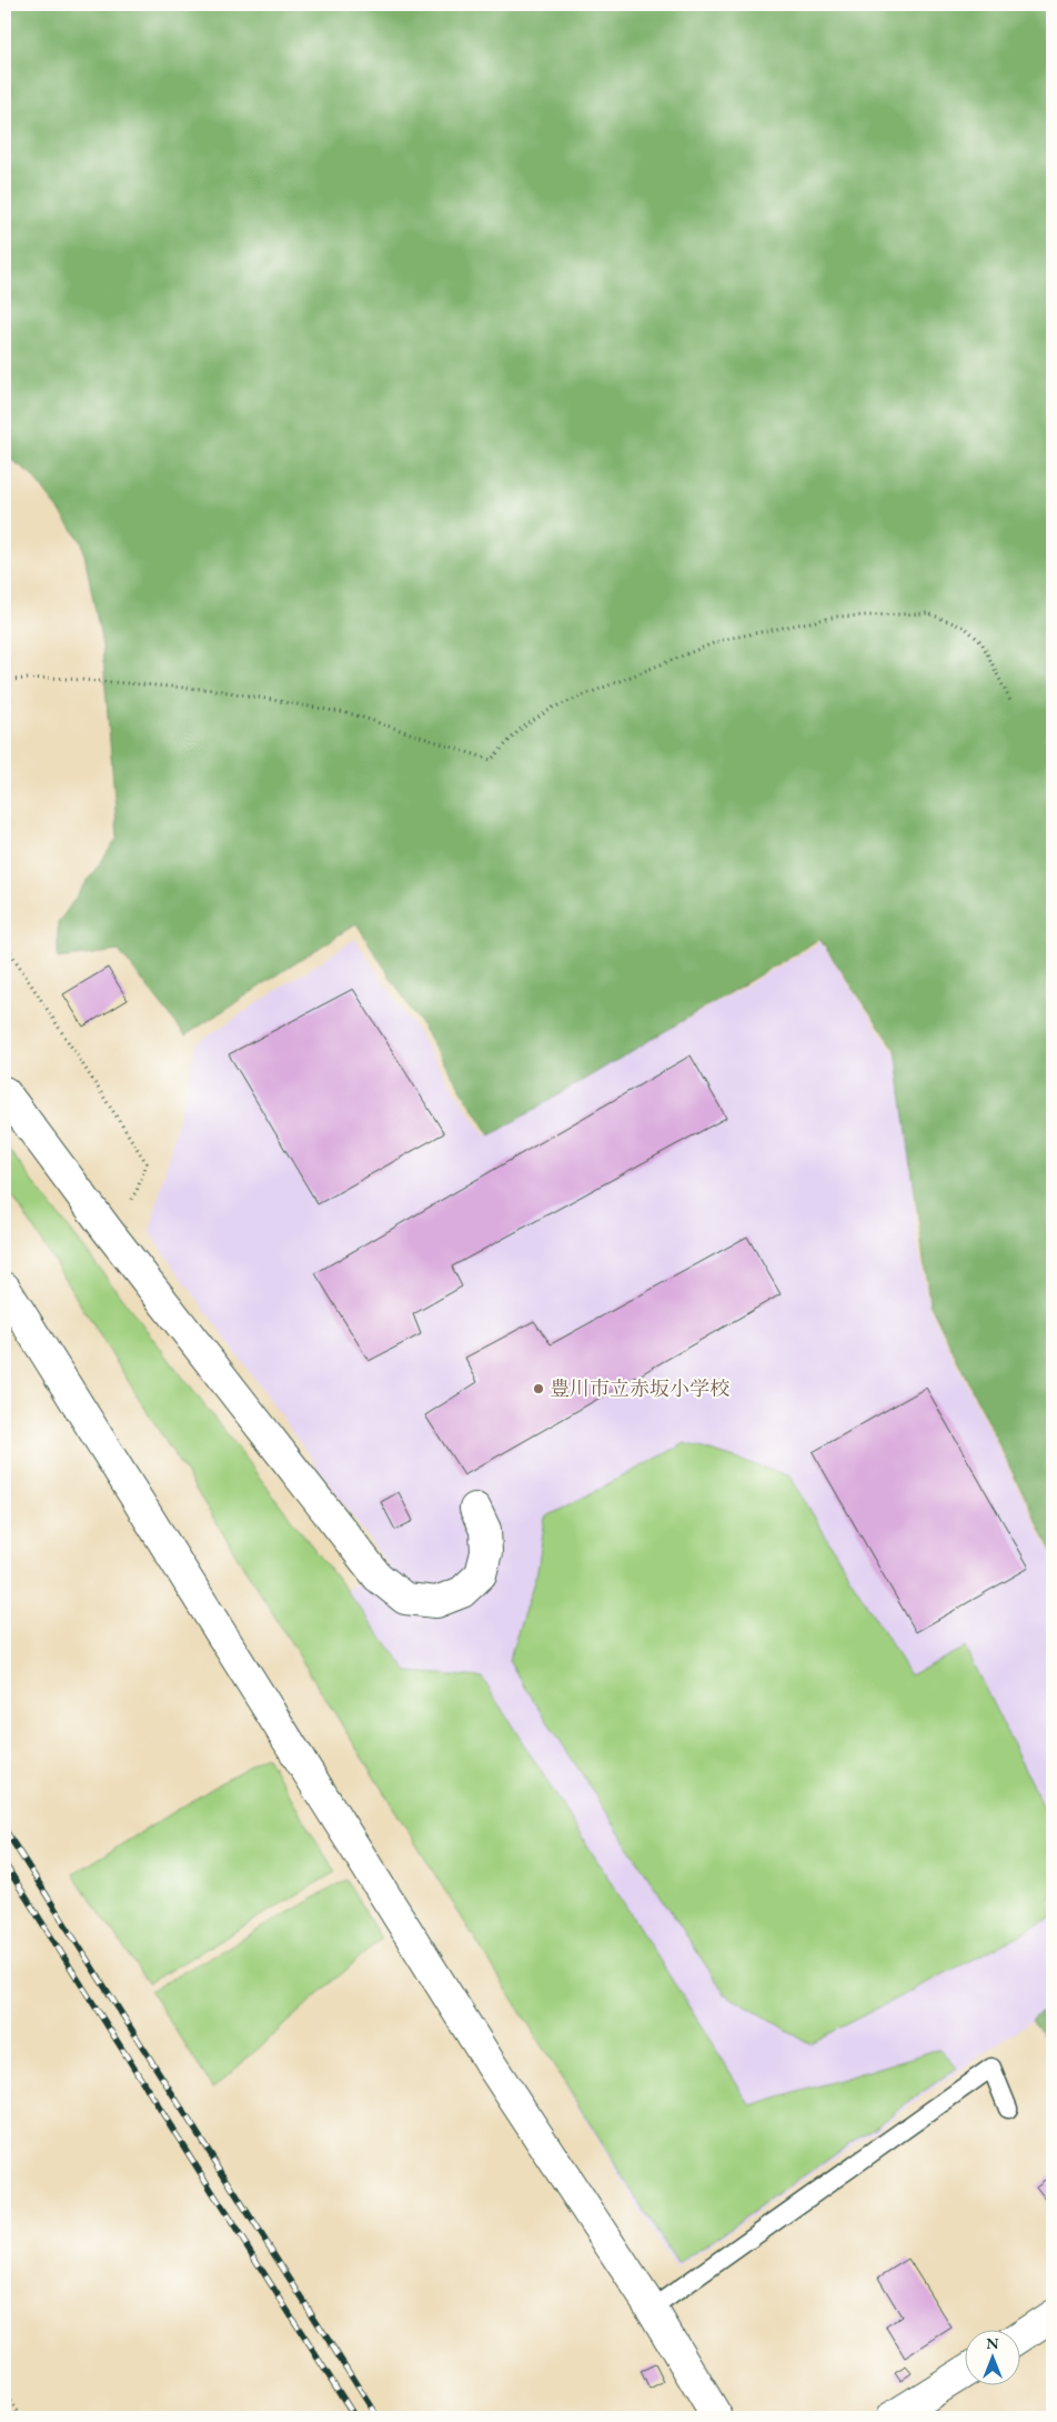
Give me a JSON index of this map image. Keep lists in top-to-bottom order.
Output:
{
  "places": ["豊川市立赤坂小学校"],
  "north": "top"
}
